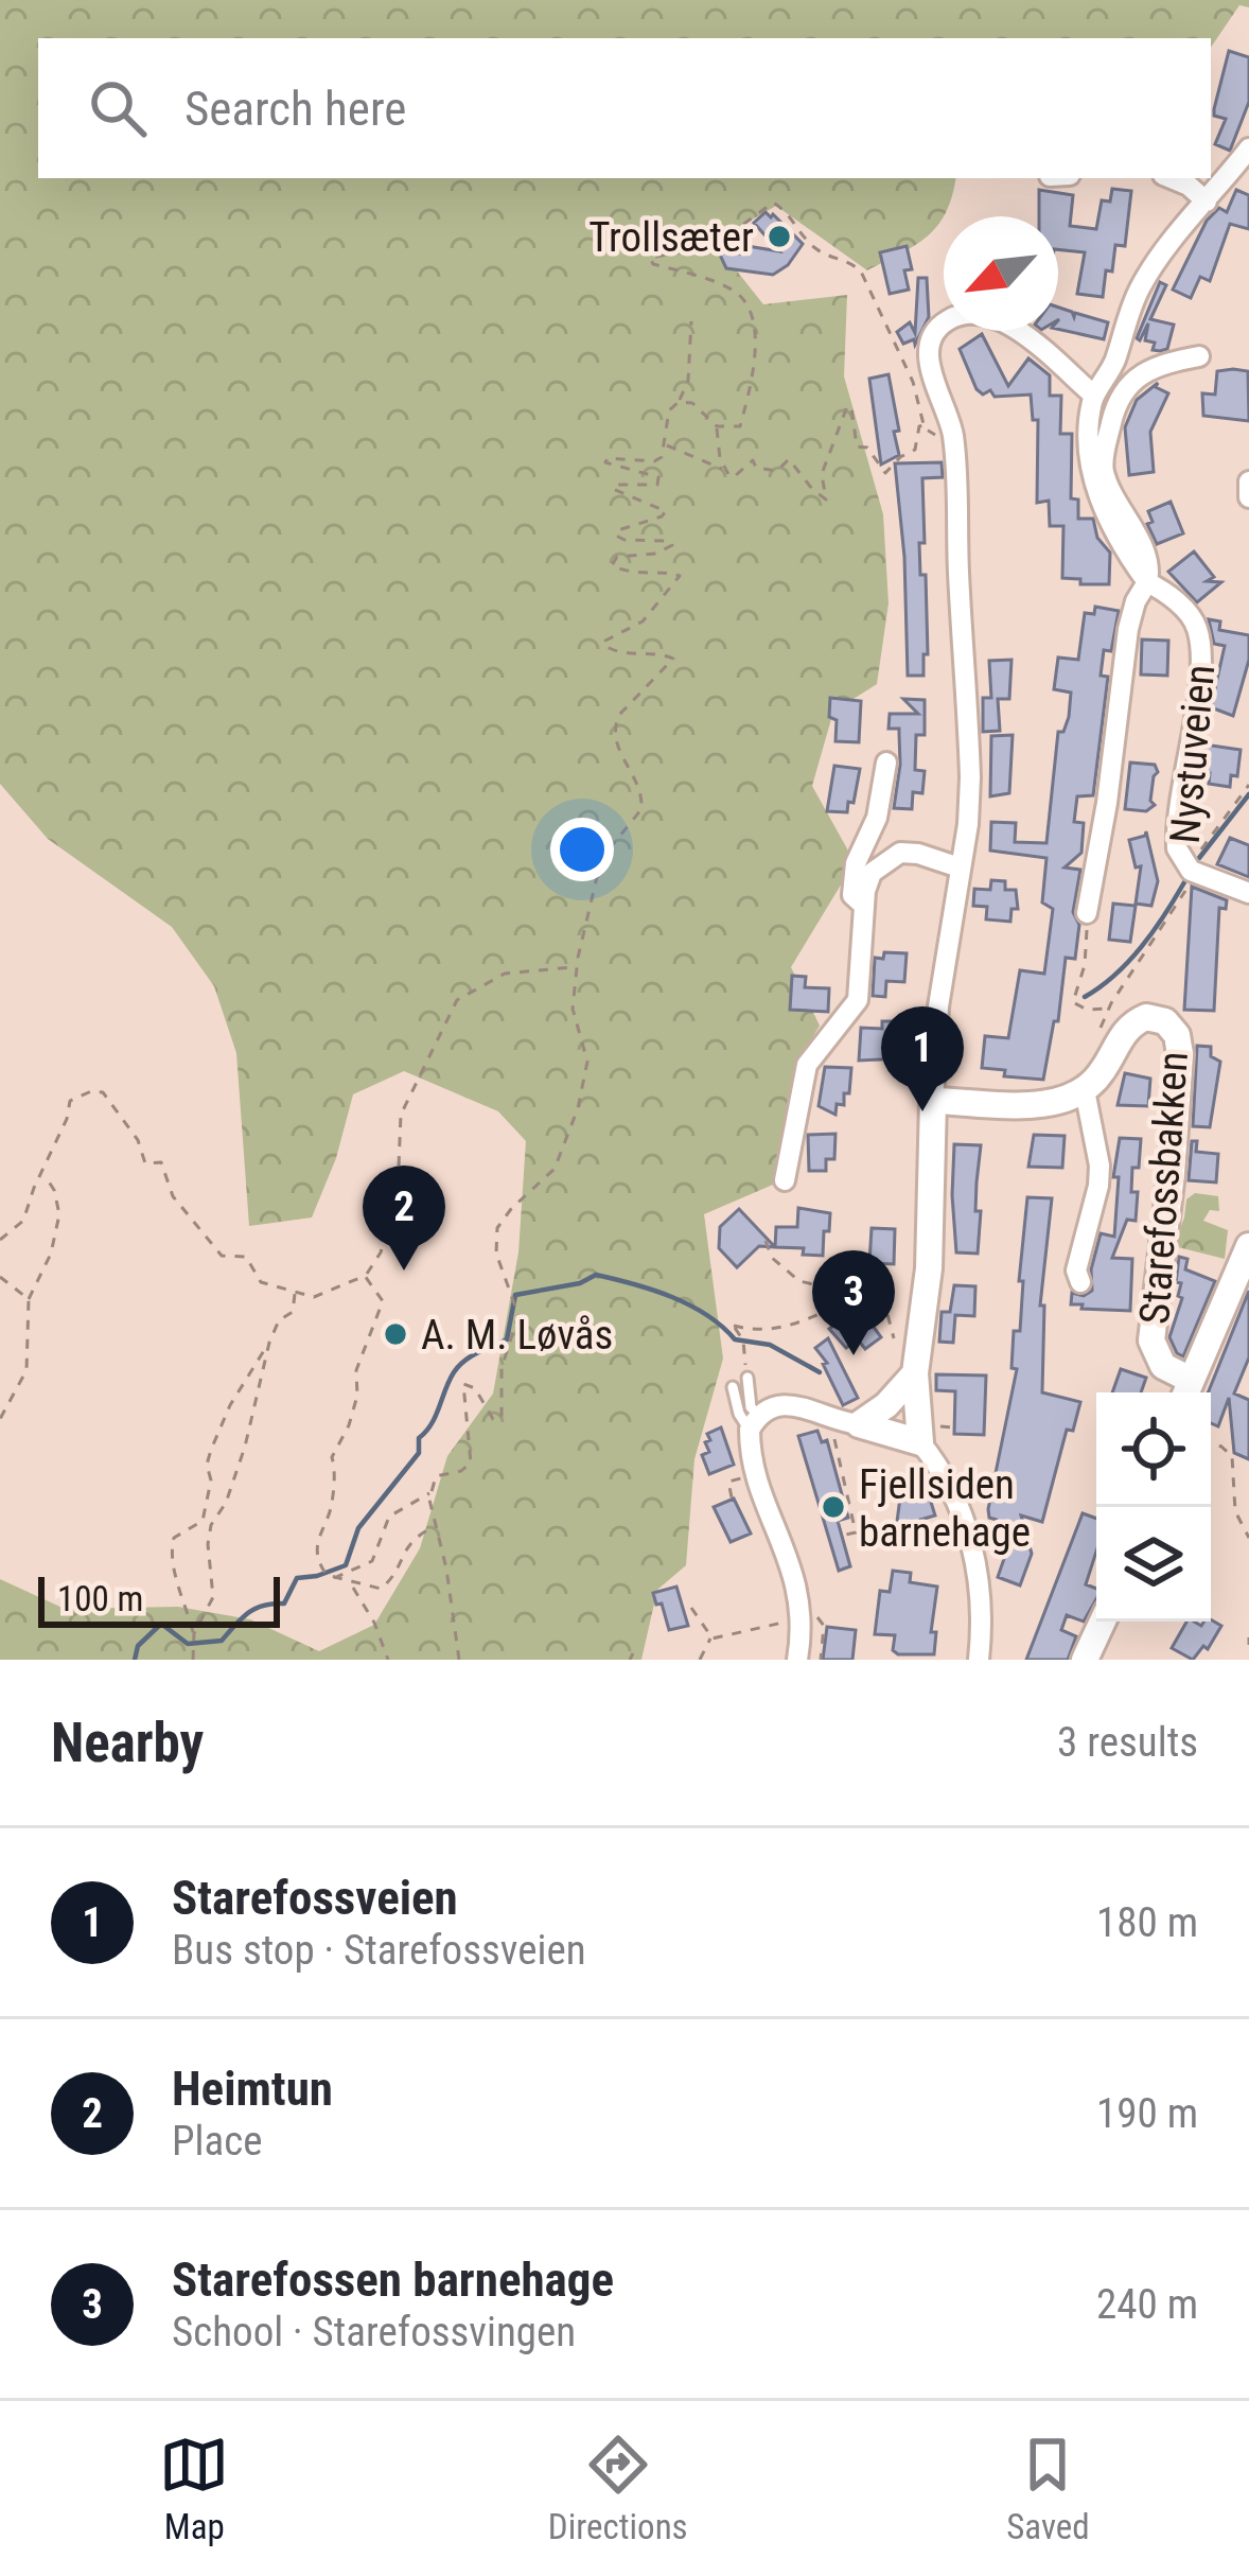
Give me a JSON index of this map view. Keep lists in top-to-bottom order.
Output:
{
  "streets": {
    "street": ["Nystuveien", "Starefossbakken"]
  },
  "places": ["Trollsæter", "A. M. Løvås", "Fjellsiden barnehage"],
  "scale_bar": "100 m",
  "north": "bottom left",
  "page": {
    "search": "Search here",
    "pins": ["1", "2", "3"],
    "scale": "100 m",
    "heading": ["Nearby", "3 results"],
    "list": [
      {
        "mark": "1",
        "name": "Starefossveien",
        "note": "Bus stop · Starefossveien",
        "value": "180 m"
      },
      {
        "mark": "2",
        "name": "Heimtun",
        "note": "Place",
        "value": "190 m"
      },
      {
        "mark": "3",
        "name": "Starefossen barnehage",
        "note": "School · Starefossvingen",
        "value": "240 m"
      }
    ],
    "nav": ["Map", "Directions", "Saved"]
  }
}
